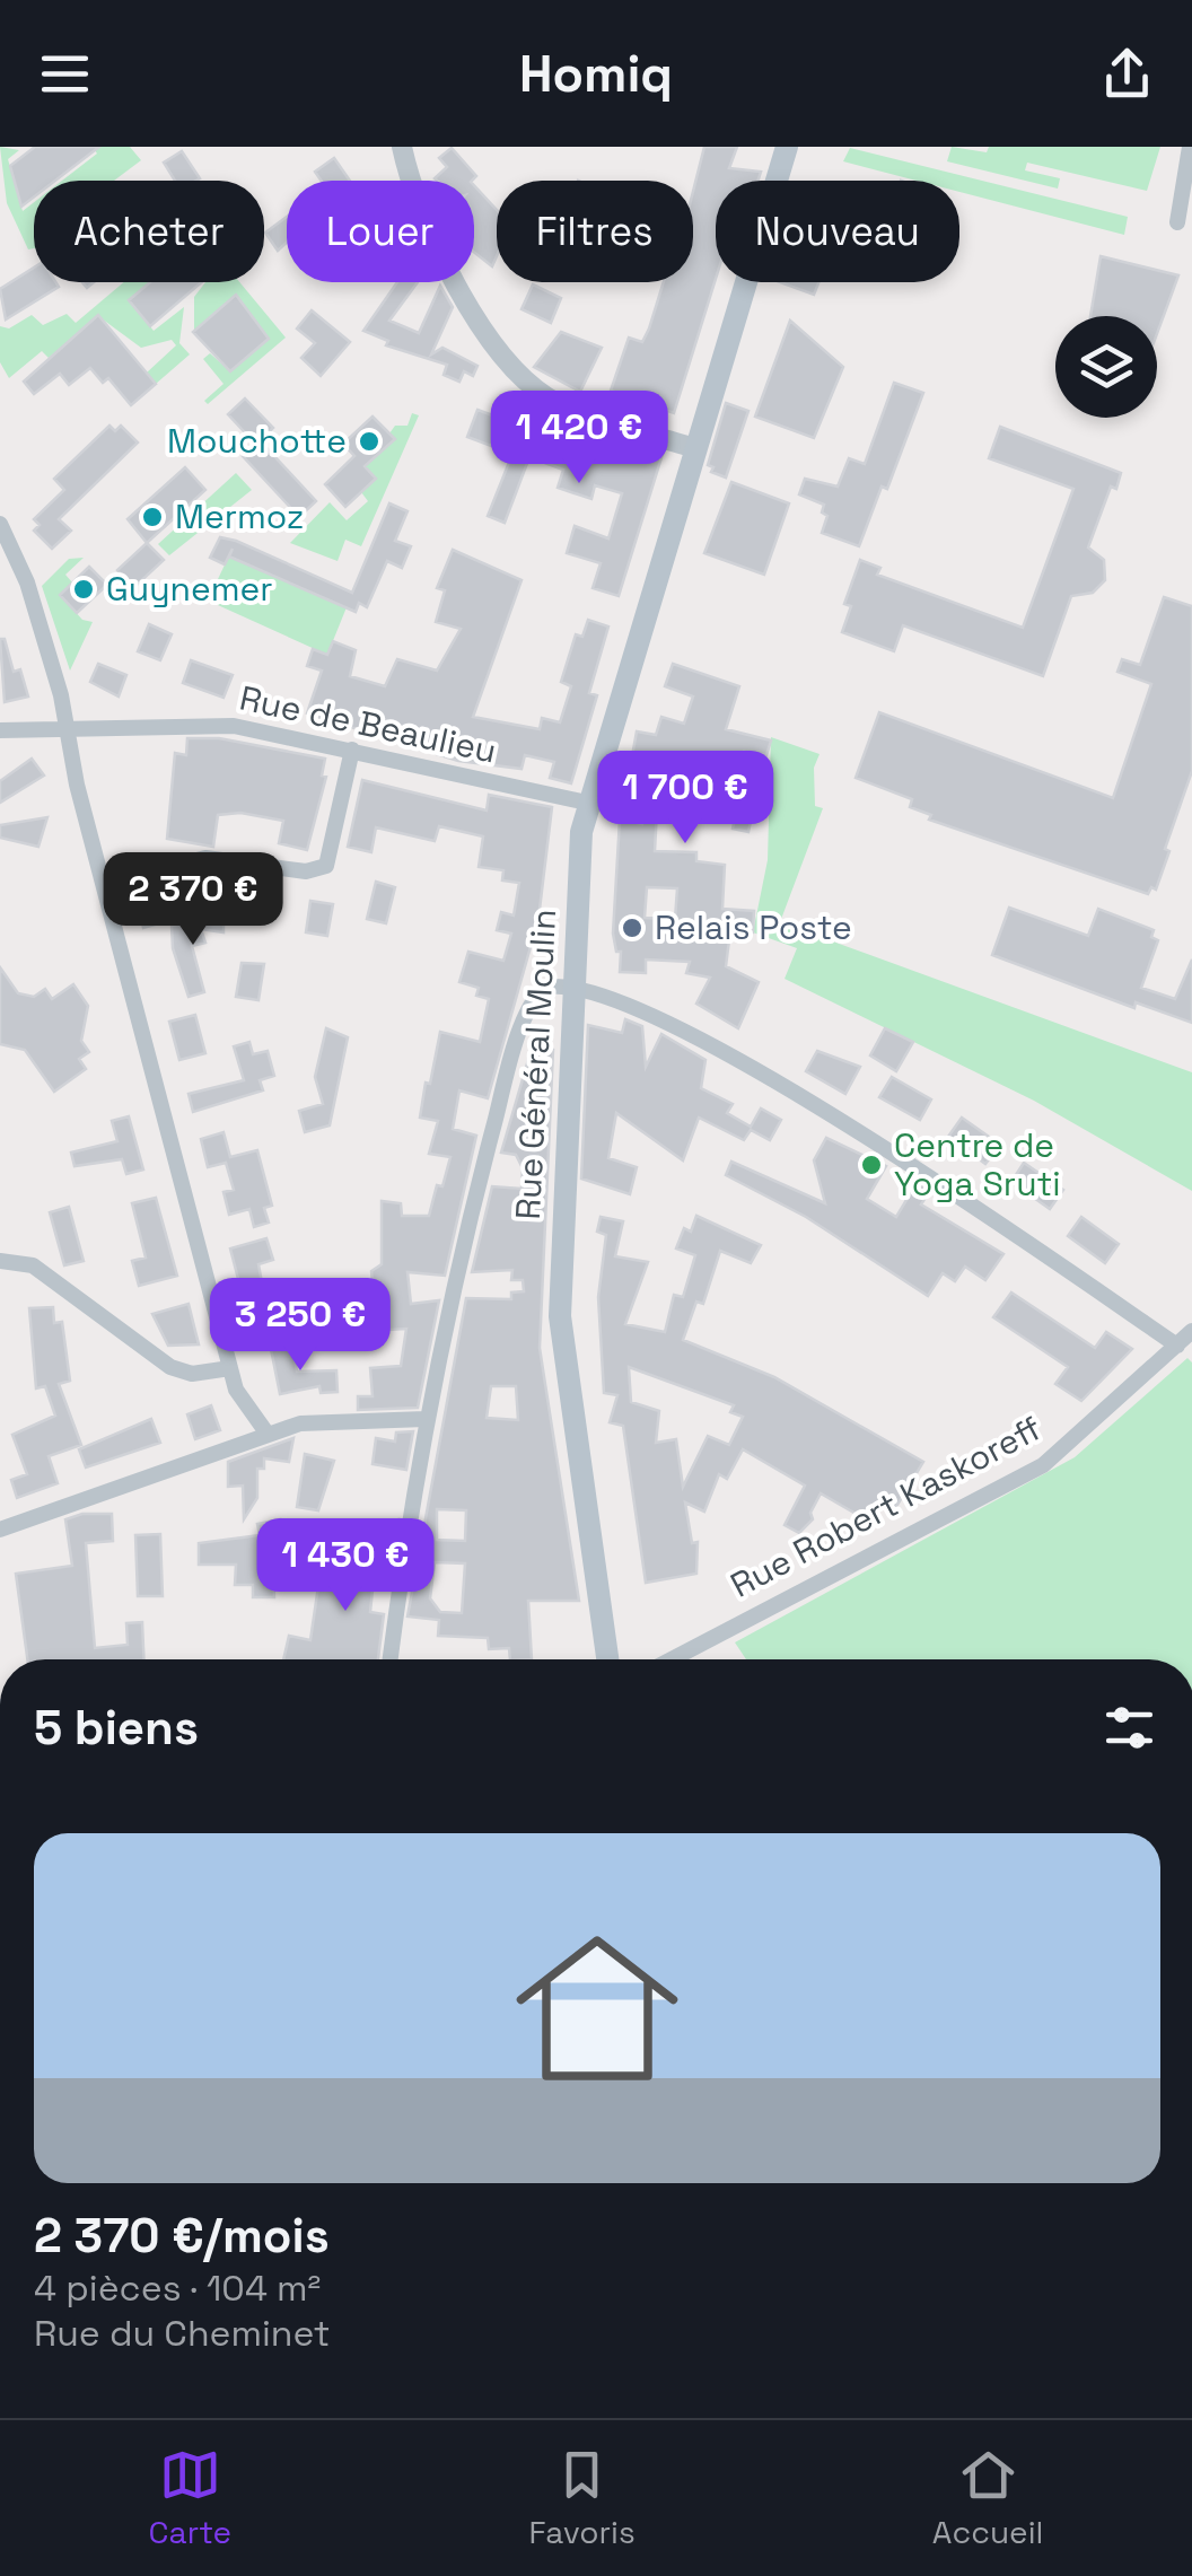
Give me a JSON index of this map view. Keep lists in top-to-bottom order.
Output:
{
  "streets": {
    "main road": ["Rue Général Moulin"],
    "street": ["Rue de Beaulieu", "Rue Robert Kaskoreff"]
  },
  "crossings": [
    ["Rue de Beaulieu", "Rue Général Moulin"]
  ],
  "places": [
    "Mouchotte",
    "Mermoz",
    "Guynemer",
    "Relais Poste",
    "Centre de Yoga Sruti"
  ],
  "page": {
    "header": "Homiq",
    "chip": [
      "Acheter",
      "Louer",
      "Filtres",
      "Nouveau"
    ],
    "price": [
      "1 420 €",
      "1 700 €",
      "2 370 €",
      "3 250 €",
      "1 430 €"
    ],
    "heading": "5 biens",
    "list": [
      {
        "name": "2 370 €/mois",
        "note": "4 pièces · 104 m² · Rue du Cheminet"
      }
    ],
    "tabs": ["Carte", "Favoris", "Accueil"]
  }
}
